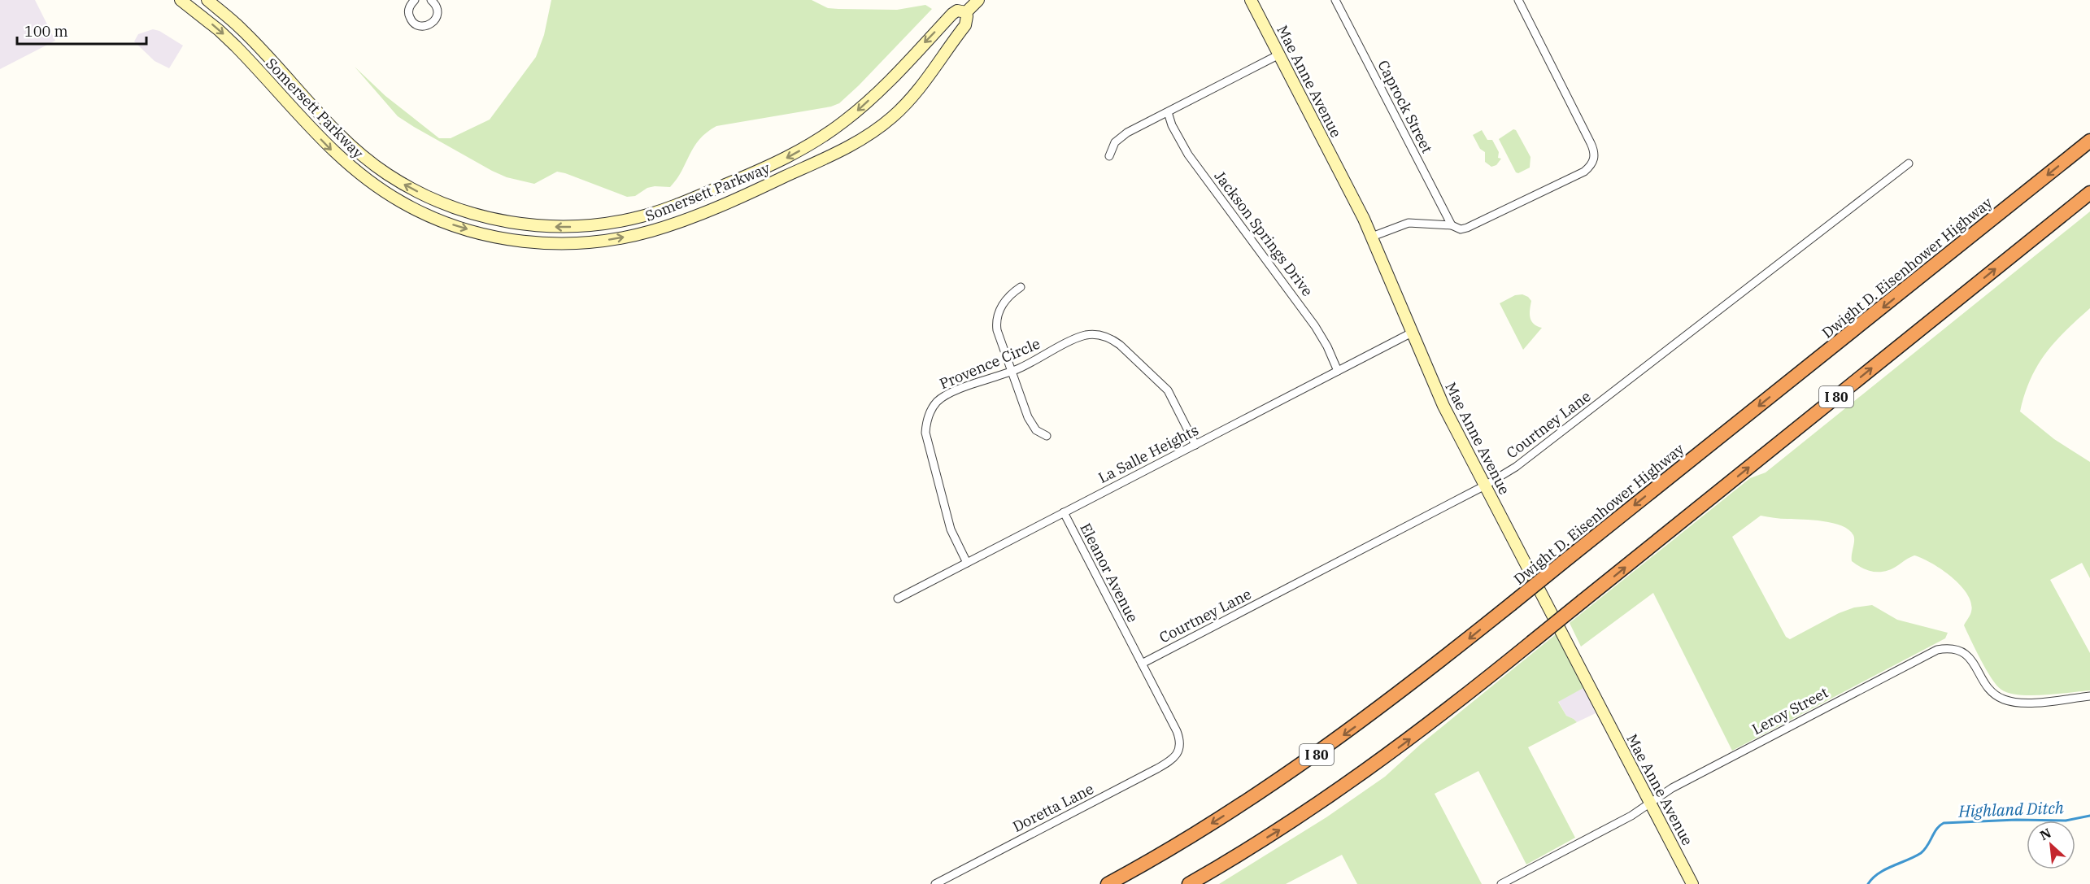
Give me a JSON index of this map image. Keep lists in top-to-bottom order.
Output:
{
  "streets": {
    "highway": ["Dwight D. Eisenhower Highway", "I 80"],
    "main road": ["Mae Anne Avenue", "Somersett Parkway"],
    "street": [
      "Caprock Street",
      "Jackson Springs Drive",
      "Provence Circle",
      "Courtney Lane",
      "La Salle Heights",
      "Eleanor Avenue",
      "Leroy Street",
      "Doretta Lane"
    ]
  },
  "crossings": [
    ["Mae Anne Avenue", "Courtney Lane"],
    ["Mae Anne Avenue", "La Salle Heights"],
    ["Mae Anne Avenue", "Leroy Street"],
    ["Jackson Springs Drive", "La Salle Heights"],
    ["Provence Circle", "La Salle Heights"],
    ["Courtney Lane", "Eleanor Avenue"],
    ["La Salle Heights", "Eleanor Avenue"],
    ["Eleanor Avenue", "Doretta Lane"]
  ],
  "water": ["Highland Ditch"],
  "scale_bar": "100 m",
  "north": "top left"
}
